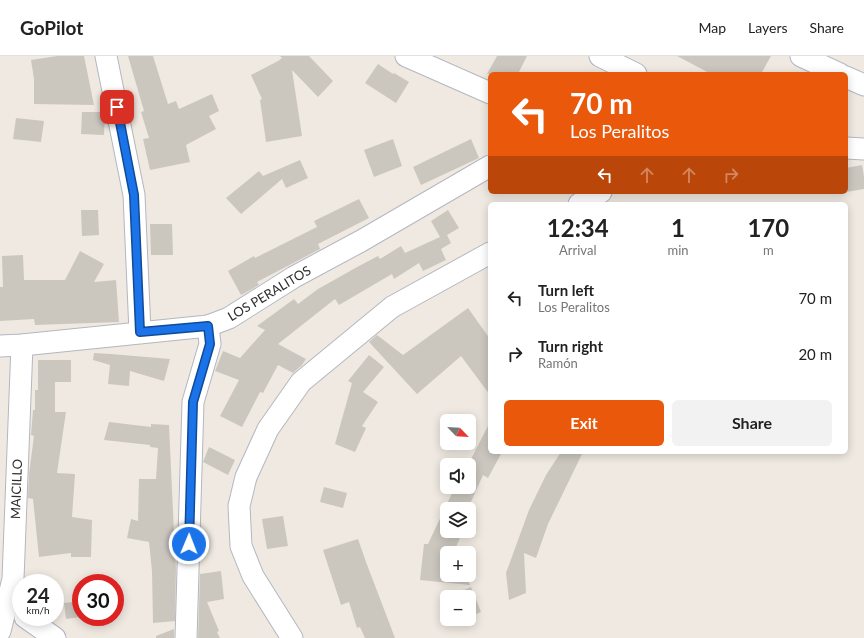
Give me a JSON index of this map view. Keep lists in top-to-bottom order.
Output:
{
  "streets": {
    "street": ["LOS PERALITOS", "MAICILLO"]
  },
  "crossings": [
    ["LOS PERALITOS", "MAICILLO"]
  ],
  "north": "bottom right",
  "page": {
    "header": "GoPilot",
    "nav": ["Map", "Layers", "Share"],
    "turn": ["70 m", "Los Peralitos"],
    "eta": [
      "12:34",
      "Arrival",
      "1",
      "min",
      "170",
      "m"
    ],
    "list": [
      {
        "name": "Turn left",
        "note": "Los Peralitos",
        "value": "70 m"
      },
      {
        "name": "Turn right",
        "note": "Ramón",
        "value": "20 m"
      }
    ],
    "buttons": ["Exit", "Share"],
    "map_buttons": ["+", "−"],
    "speed": "24 km/h",
    "limit": "30"
  }
}
